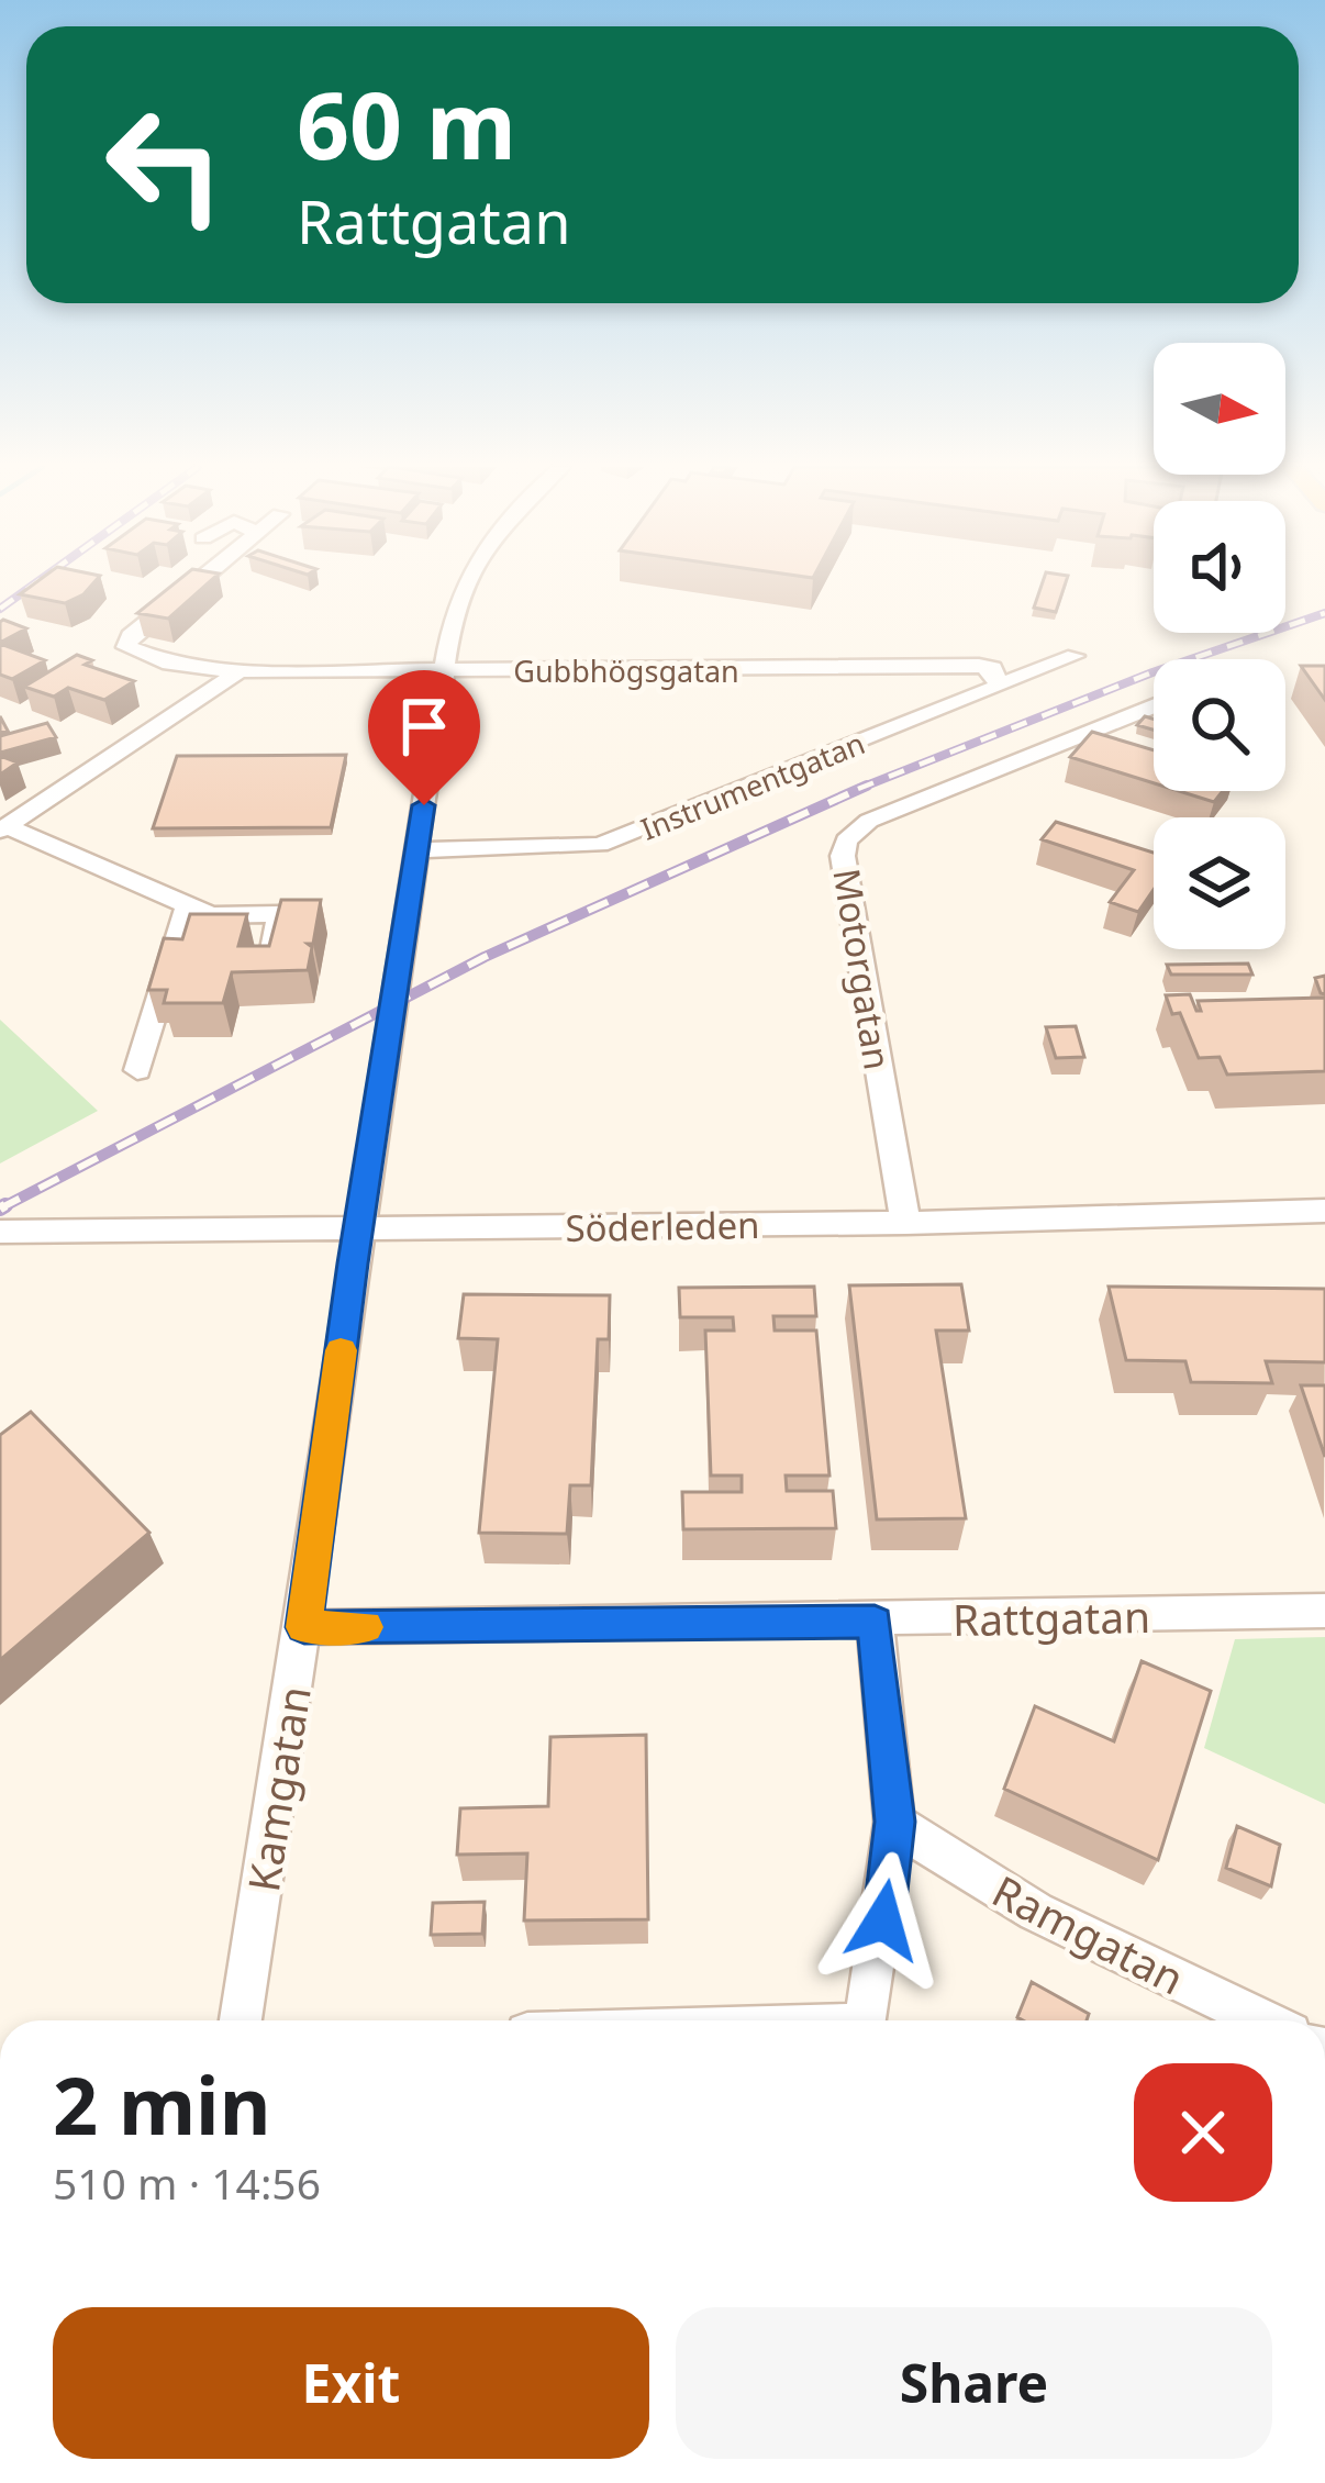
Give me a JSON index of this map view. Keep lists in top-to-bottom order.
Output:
{
  "streets": {
    "street": [
      "Gubbhögsgatan",
      "Instrumentgatan",
      "Motorgatan",
      "Söderleden",
      "Rattgatan",
      "Kamgatan",
      "Ramgatan"
    ]
  },
  "crossings": [
    ["Gubbhögsgatan", "Instrumentgatan"],
    ["Gubbhögsgatan", "Kamgatan"],
    ["Instrumentgatan", "Kamgatan"],
    ["Motorgatan", "Söderleden"],
    ["Söderleden", "Kamgatan"],
    ["Rattgatan", "Kamgatan"]
  ],
  "north": "right",
  "page": {
    "turn": ["60 m", "Rattgatan"],
    "heading": ["2 min", "510 m · 14:56"],
    "buttons": ["Exit", "Share"]
  }
}
